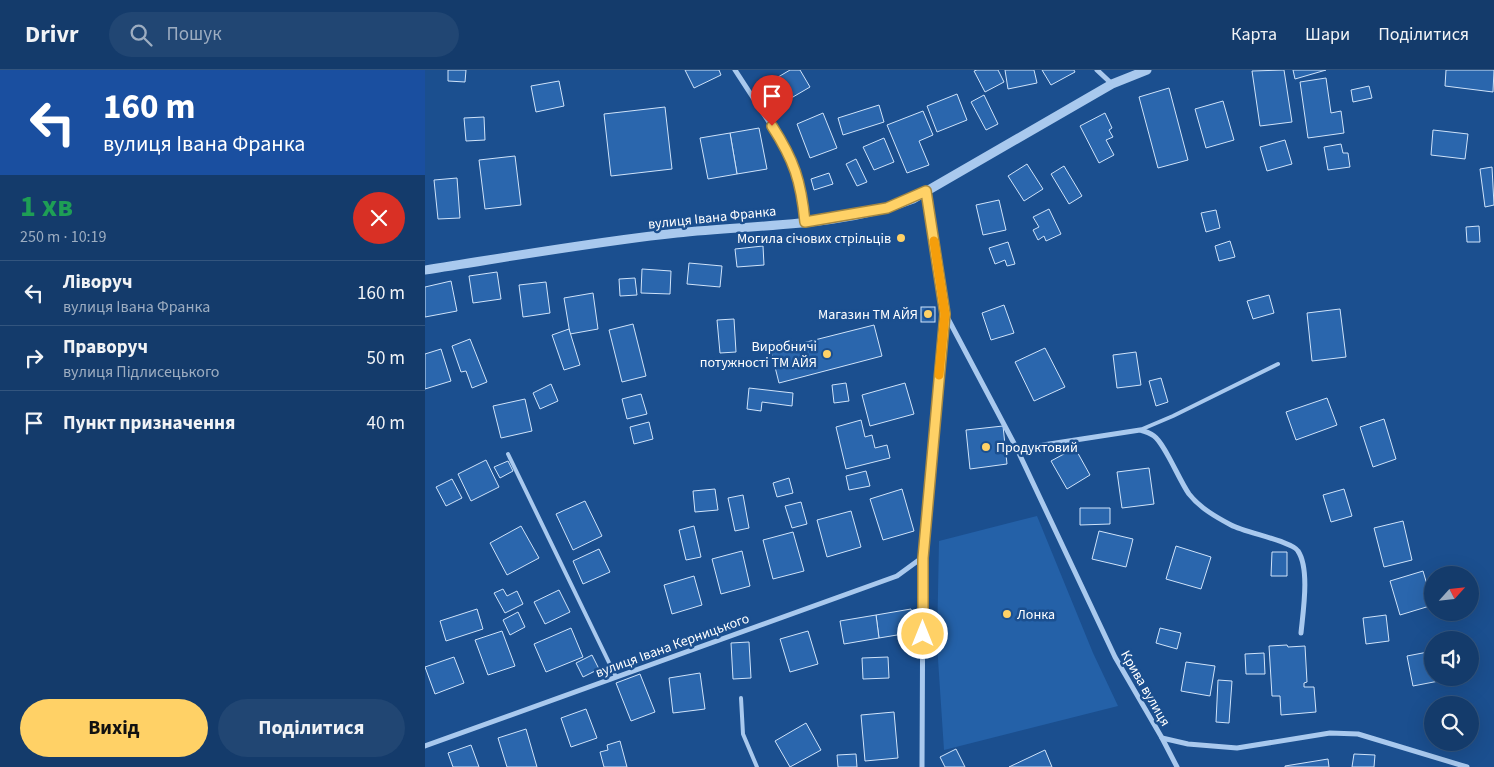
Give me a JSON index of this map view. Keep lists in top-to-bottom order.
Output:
{
  "streets": {
    "street": ["вулиця Івана Франка", "вулиця Івана Керницького", "Крива вулиця"]
  },
  "places": [
    "Могила січових стрільців",
    "Магазин ТМ АЙЯ",
    "Виробничі потужності ТМ АЙЯ",
    "Продуктовий",
    "Лонка"
  ],
  "north": "top right",
  "page": {
    "header": "Drivr",
    "search": "Пошук",
    "nav": ["Карта", "Шари", "Поділитися"],
    "turn": ["160 m", "вулиця Івана Франка"],
    "heading": ["1 хв", "250 m · 10:19"],
    "list": [
      {
        "name": "Ліворуч",
        "note": "вулиця Івана Франка",
        "value": "160 m"
      },
      {
        "name": "Праворуч",
        "note": "вулиця Підлисецького",
        "value": "50 m"
      },
      {
        "name": "Пункт призначення",
        "value": "40 m"
      }
    ],
    "buttons": ["Вихід", "Поділитися"]
  }
}
